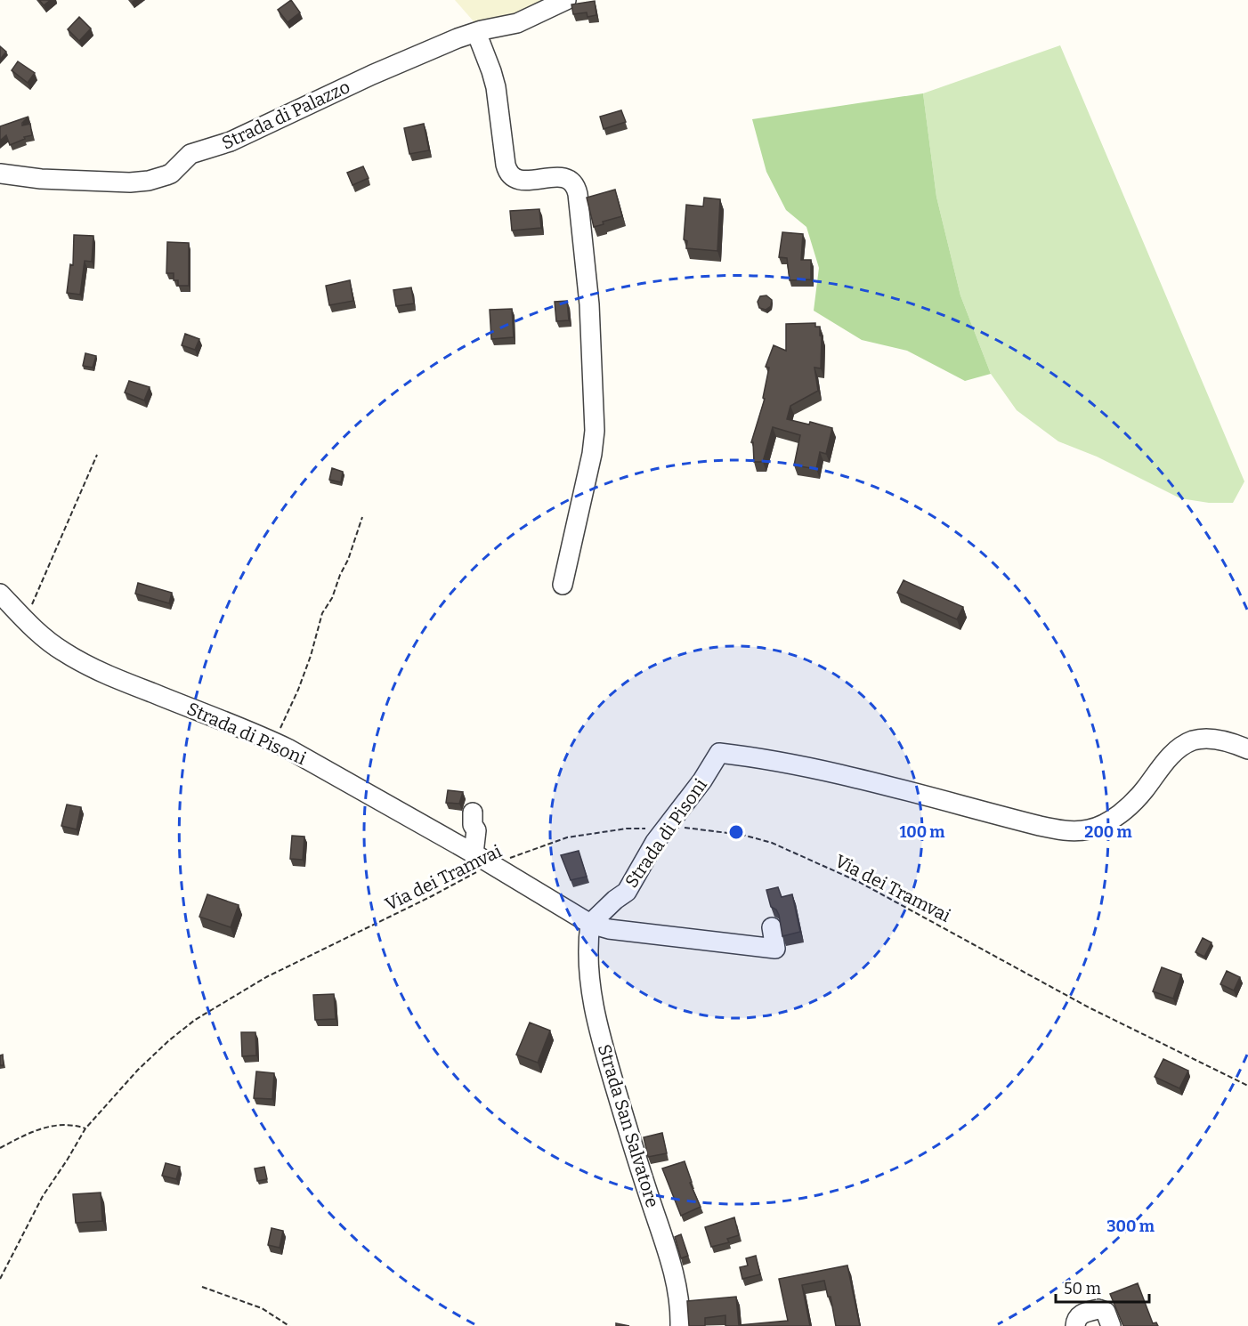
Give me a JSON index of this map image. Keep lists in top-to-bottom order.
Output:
{
  "streets": {
    "street": ["Strada di Palazzo", "Strada di Pisoni", "Strada San Salvatore"],
    "path": ["Via dei Tramvai"]
  },
  "crossings": [
    ["Strada di Pisoni", "Via dei Tramvai"],
    ["Strada di Pisoni", "Strada San Salvatore"]
  ],
  "scale_bar": "50 m",
  "rings": ["100 m", "200 m", "300 m"]
}
